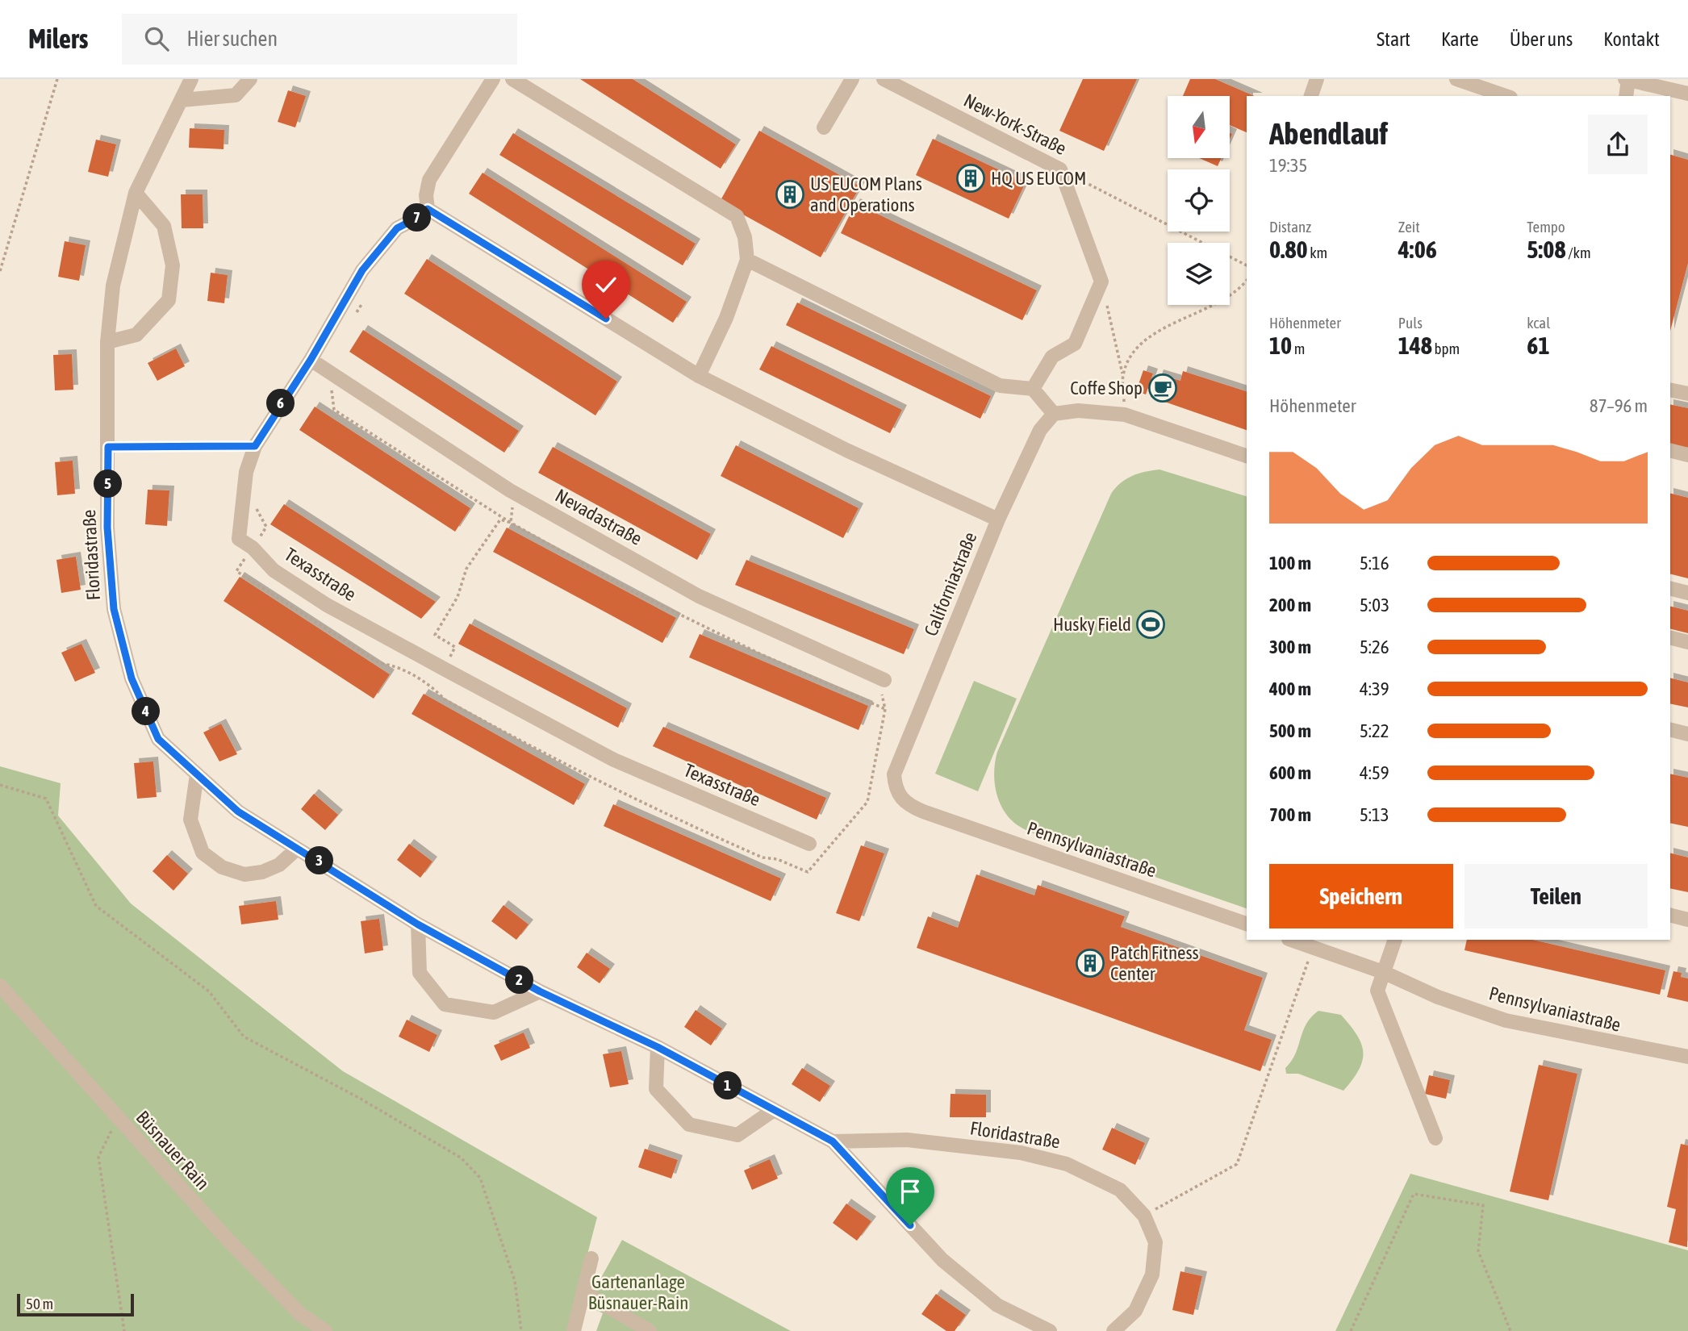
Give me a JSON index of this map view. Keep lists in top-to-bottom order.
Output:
{
  "streets": {
    "street": [
      "New-York-Straße",
      "Nevadastraße",
      "Floridastraße",
      "Texasstraße",
      "Californiastraße",
      "Pennsylvaniastraße",
      "Büsnauer Rain"
    ]
  },
  "crossings": [
    ["Nevadastraße", "Texasstraße"],
    ["Californiastraße", "Pennsylvaniastraße"]
  ],
  "parks": ["Gartenanlage Büsnauer-Rain"],
  "places": {
    "building": ["HQ US EUCOM", "US EUCOM Plans and Operations", "Patch Fitness Center"],
    "cafe": ["Coffe Shop"],
    "sports": ["Husky Field"]
  },
  "scale_bar": "50 m",
  "north": "bottom",
  "page": {
    "header": "Milers",
    "search": "Hier suchen",
    "nav": [
      "Start",
      "Karte",
      "Über uns",
      "Kontakt"
    ],
    "heading": ["Abendlauf", "19:35"],
    "stats": [
      ["Distanz", "0.80 km"],
      ["Zeit", "4:06"],
      ["Tempo", "5:08 /km"],
      ["Höhenmeter", "10 m"],
      ["Puls", "148 bpm"],
      ["kcal", "61"]
    ],
    "pins": [
      "7",
      "6",
      "5",
      "4",
      "3",
      "2",
      "1"
    ],
    "chart": ["Höhenmeter", "87–96 m"],
    "list": [
      {
        "name": "100 m",
        "note": "5:16"
      },
      {
        "name": "200 m",
        "note": "5:03"
      },
      {
        "name": "300 m",
        "note": "5:26"
      },
      {
        "name": "400 m",
        "note": "4:39"
      },
      {
        "name": "500 m",
        "note": "5:22"
      },
      {
        "name": "600 m",
        "note": "4:59"
      },
      {
        "name": "700 m",
        "note": "5:13"
      }
    ],
    "buttons": ["Speichern", "Teilen"],
    "scale": "50 m"
  }
}
